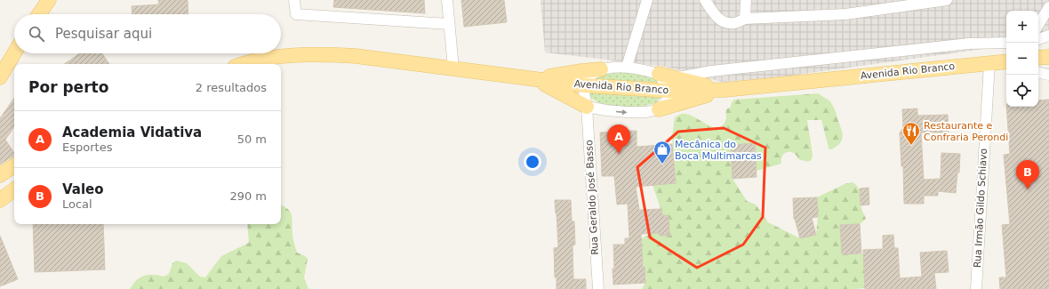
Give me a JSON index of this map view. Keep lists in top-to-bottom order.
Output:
{
  "streets": {
    "main road": ["Avenida Rio Branco"],
    "street": ["Rua Geraldo José Basso", "Rua Irmão Gildo Schiavo"]
  },
  "crossings": [
    ["Avenida Rio Branco", "Rua Geraldo José Basso"],
    ["Avenida Rio Branco", "Rua Irmão Gildo Schiavo"]
  ],
  "places": {
    "restaurant": ["Restaurante e Confraria Perondi"],
    "shop": ["Mecânica do Boca Multimarcas"]
  },
  "page": {
    "map_buttons": ["+", "−"],
    "search": "Pesquisar aqui",
    "heading": ["Por perto", "2 resultados"],
    "list": [
      {
        "mark": "A",
        "name": "Academia Vidativa",
        "note": "Esportes",
        "value": "50 m"
      },
      {
        "mark": "B",
        "name": "Valeo",
        "note": "Local",
        "value": "290 m"
      }
    ],
    "pins": ["A", "B"]
  }
}
